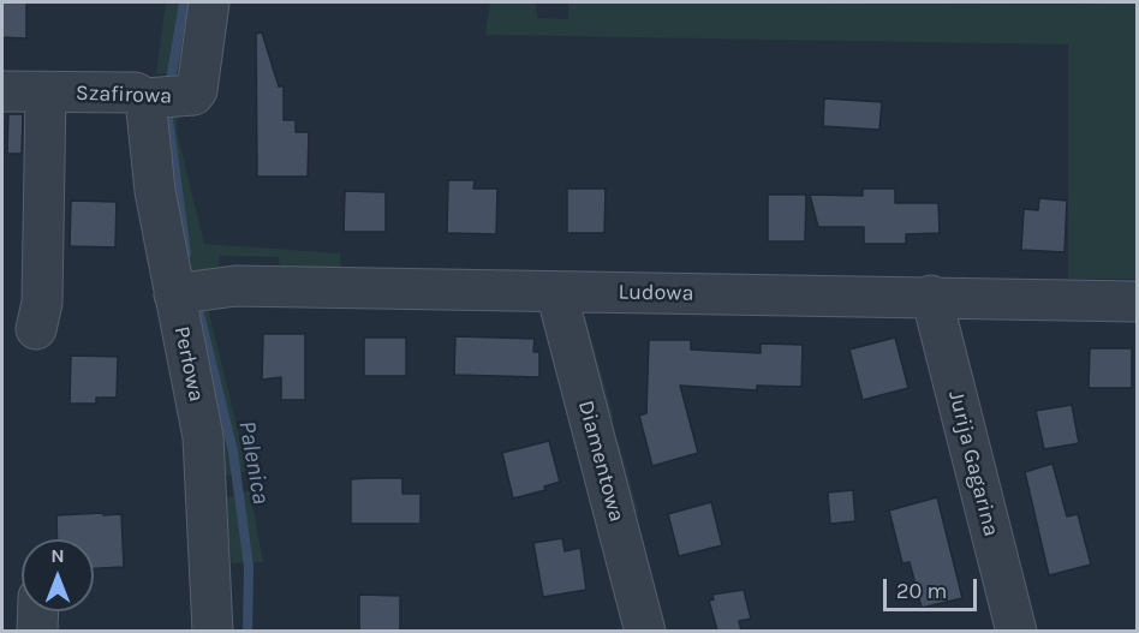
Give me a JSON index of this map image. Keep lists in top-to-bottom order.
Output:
{
  "streets": {
    "street": [
      "Szafirowa",
      "Ludowa",
      "Perłowa",
      "Diamentowa",
      "Jurija Gagarina"
    ]
  },
  "crossings": [
    ["Szafirowa", "Perłowa"],
    ["Ludowa", "Perłowa"],
    ["Ludowa", "Diamentowa"],
    ["Ludowa", "Jurija Gagarina"]
  ],
  "water": ["Palenica"],
  "scale_bar": "20 m",
  "north": "top"
}
